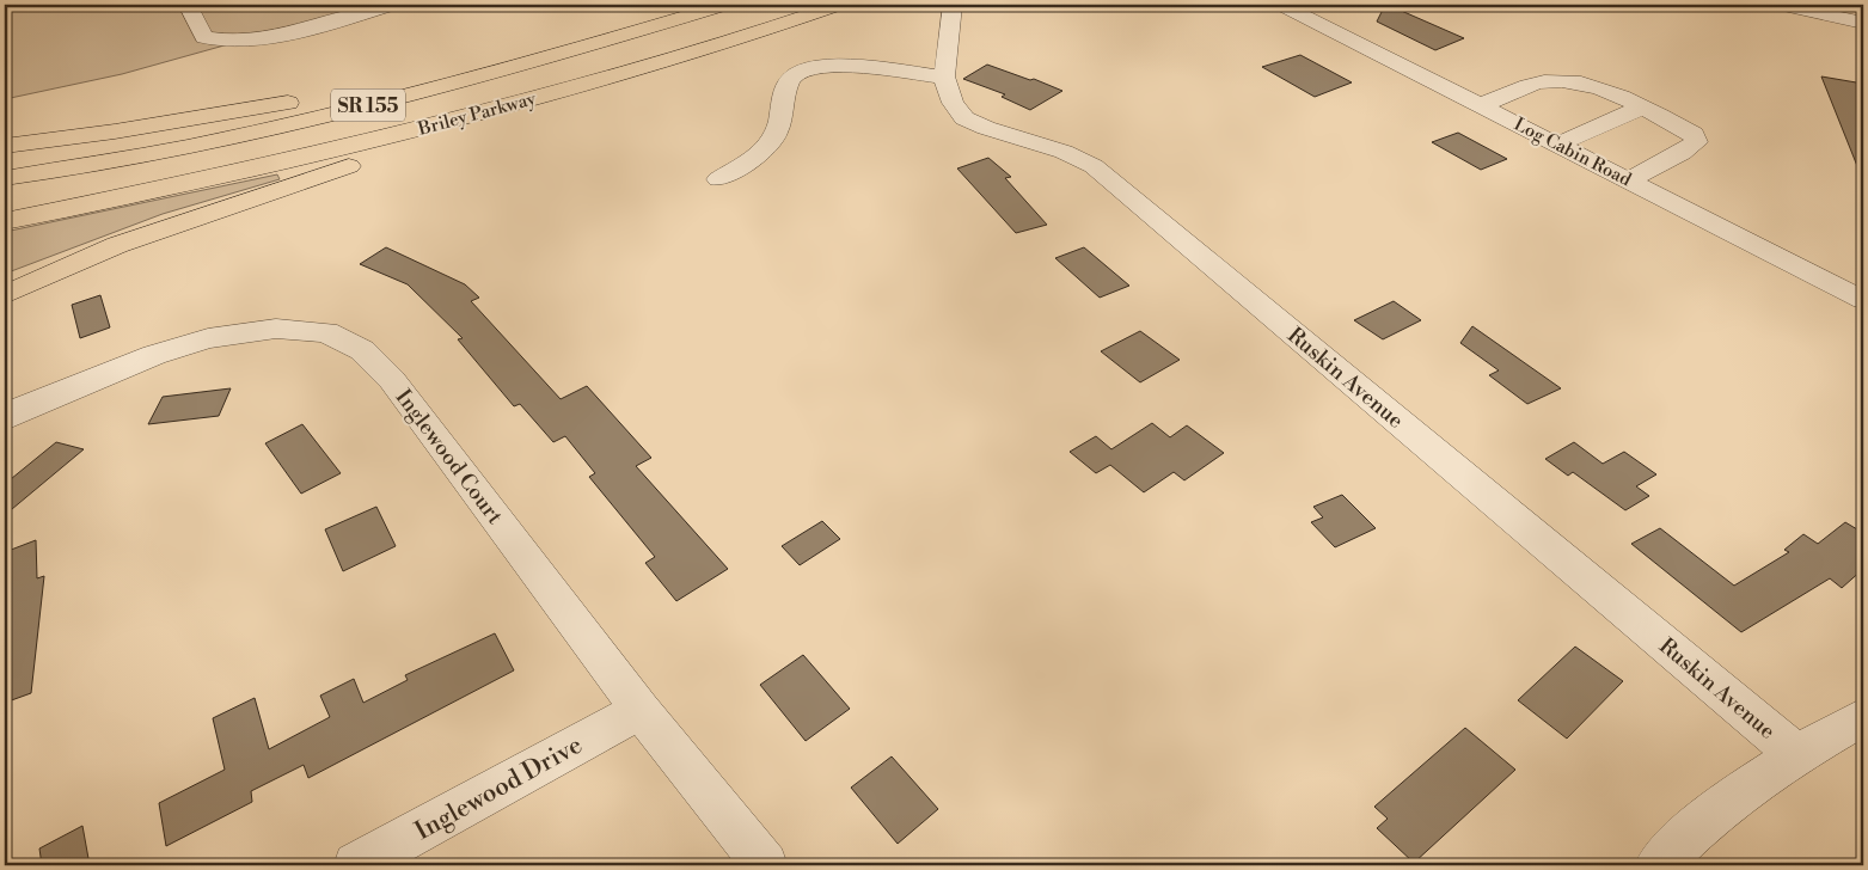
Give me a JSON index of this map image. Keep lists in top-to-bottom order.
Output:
{
  "streets": {
    "highway": ["SR 155", "Briley Parkway"],
    "street": [
      "Log Cabin Road",
      "Ruskin Avenue",
      "Inglewood Court",
      "Inglewood Drive"
    ]
  },
  "crossings": [
    ["Inglewood Court", "Inglewood Drive"]
  ]
}
